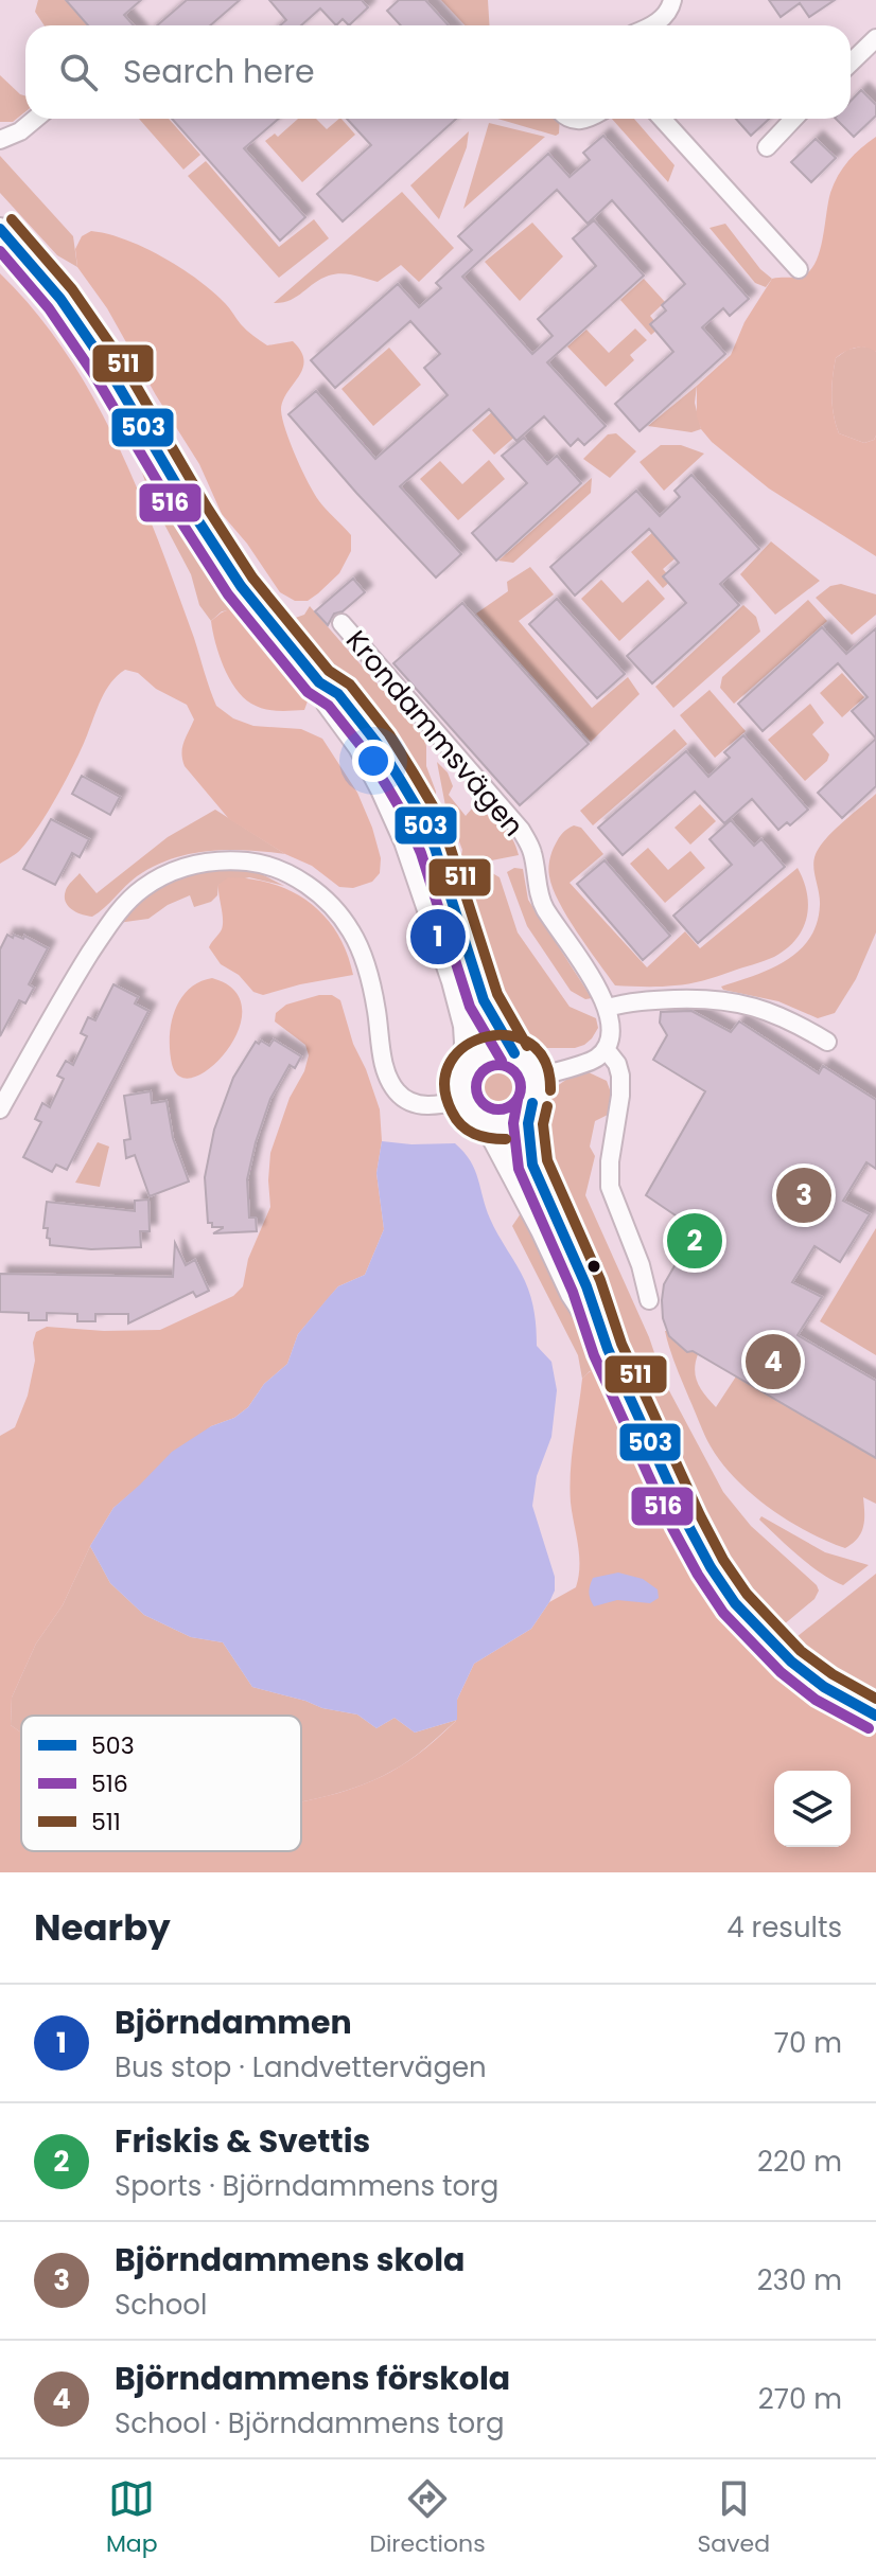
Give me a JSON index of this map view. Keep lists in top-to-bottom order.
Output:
{
  "streets": {
    "street": ["Krondammsvägen"]
  },
  "lines": ["transit line 511", "transit line 503", "transit line 516"],
  "legend": ["503", "516", "511"],
  "page": {
    "search": "Search here",
    "pins": [
      "1",
      "3",
      "2",
      "4"
    ],
    "heading": ["Nearby", "4 results"],
    "list": [
      {
        "mark": "1",
        "name": "Björndammen",
        "note": "Bus stop · Landvettervägen",
        "value": "70 m"
      },
      {
        "mark": "2",
        "name": "Friskis & Svettis",
        "note": "Sports · Björndammens torg",
        "value": "220 m"
      },
      {
        "mark": "3",
        "name": "Björndammens skola",
        "note": "School",
        "value": "230 m"
      },
      {
        "mark": "4",
        "name": "Björndammens förskola",
        "note": "School · Björndammens torg",
        "value": "270 m"
      }
    ],
    "nav": ["Map", "Directions", "Saved"]
  }
}
